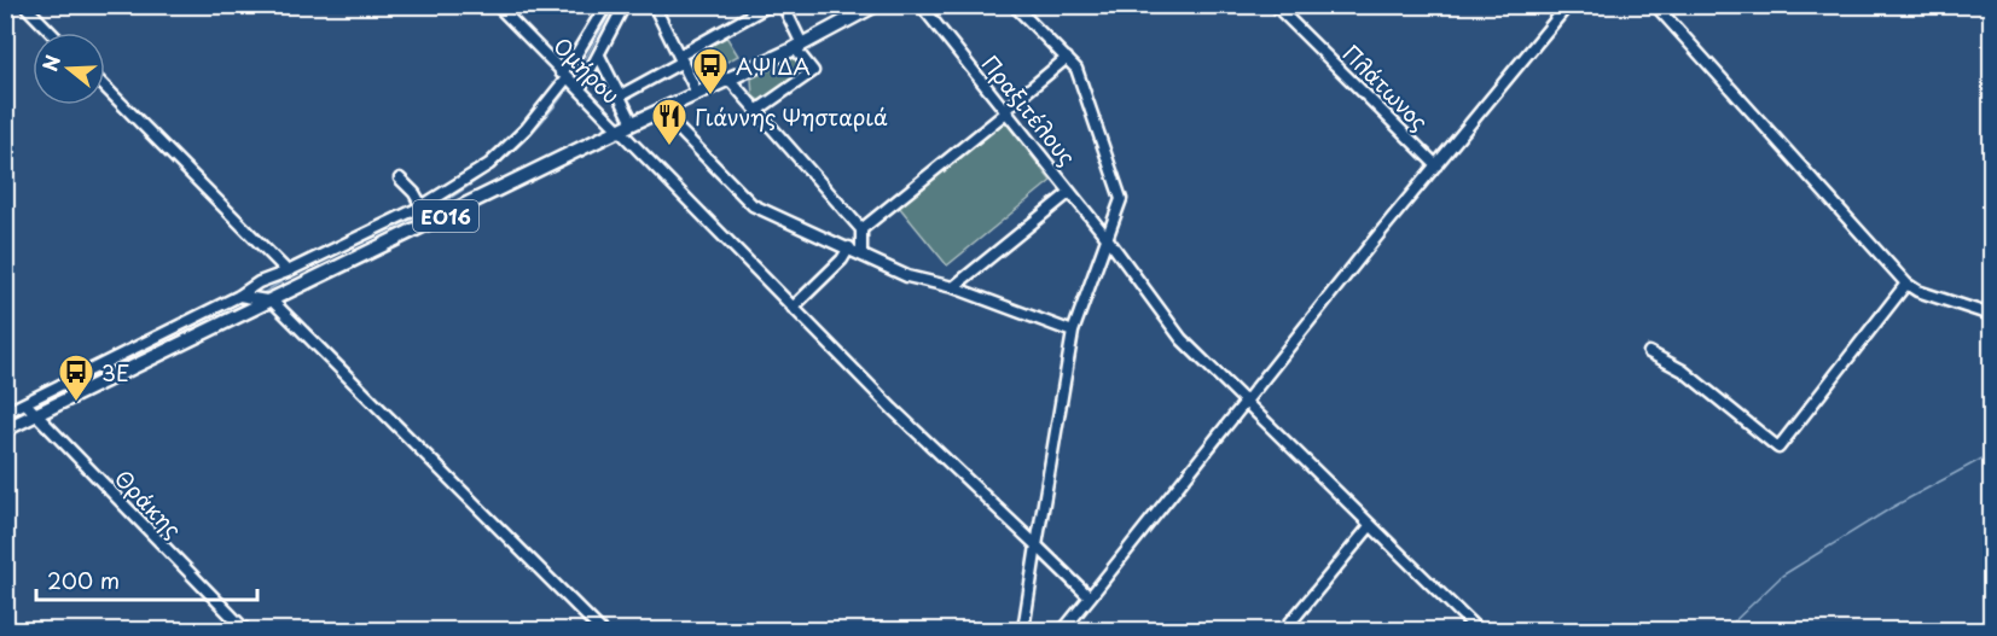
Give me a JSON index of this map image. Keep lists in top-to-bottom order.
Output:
{
  "streets": {
    "main road": ["ΕΟ16"],
    "street": [
      "Ομήρου",
      "Πλάτωνος",
      "Πραξιτέλους",
      "Θράκης"
    ]
  },
  "crossings": [
    ["Ομήρου", "ΕΟ16"],
    ["ΕΟ16", "Θράκης"]
  ],
  "places": {
    "bus stop": ["ΑΨΙΔΑ", "3Ε"],
    "restaurant": ["Γιάννης Ψησταριά"]
  },
  "scale_bar": "200 m",
  "north": "left"
}
